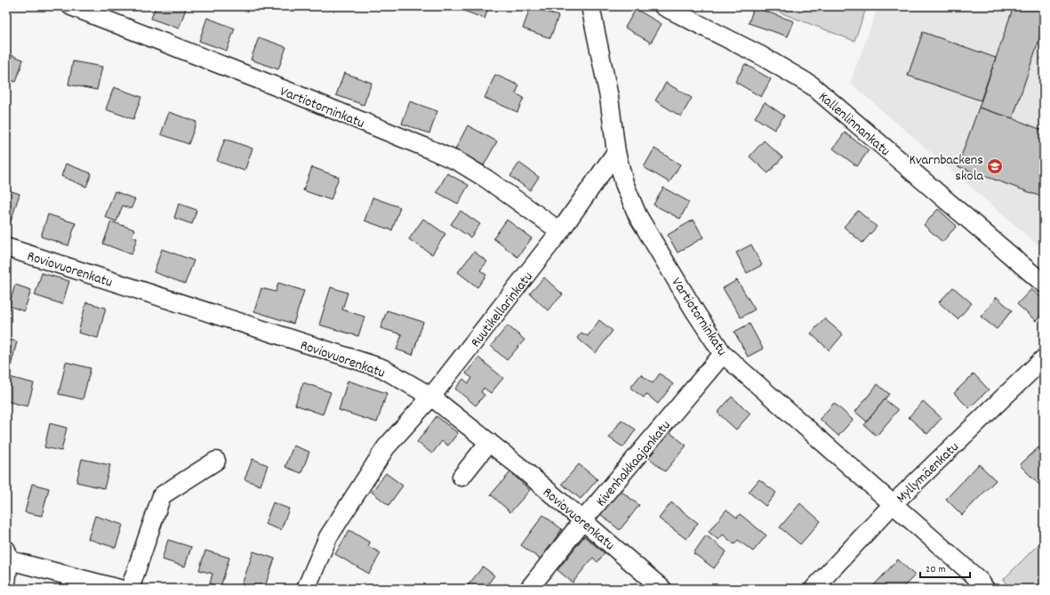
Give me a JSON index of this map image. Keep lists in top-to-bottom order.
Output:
{
  "streets": {
    "street": [
      "Vartiotorninkatu",
      "Kallenlinnankatu",
      "Roviovuorenkatu",
      "Ruutikellarinkatu",
      "Kivenhakkaajankatu",
      "Myllymäenkatu"
    ]
  },
  "crossings": [
    ["Vartiotorninkatu", "Ruutikellarinkatu"],
    ["Vartiotorninkatu", "Kivenhakkaajankatu"],
    ["Vartiotorninkatu", "Myllymäenkatu"],
    ["Roviovuorenkatu", "Ruutikellarinkatu"],
    ["Roviovuorenkatu", "Kivenhakkaajankatu"]
  ],
  "places": {
    "school or university": ["Kvarnbackens skola"]
  },
  "scale_bar": "20 m"
}
